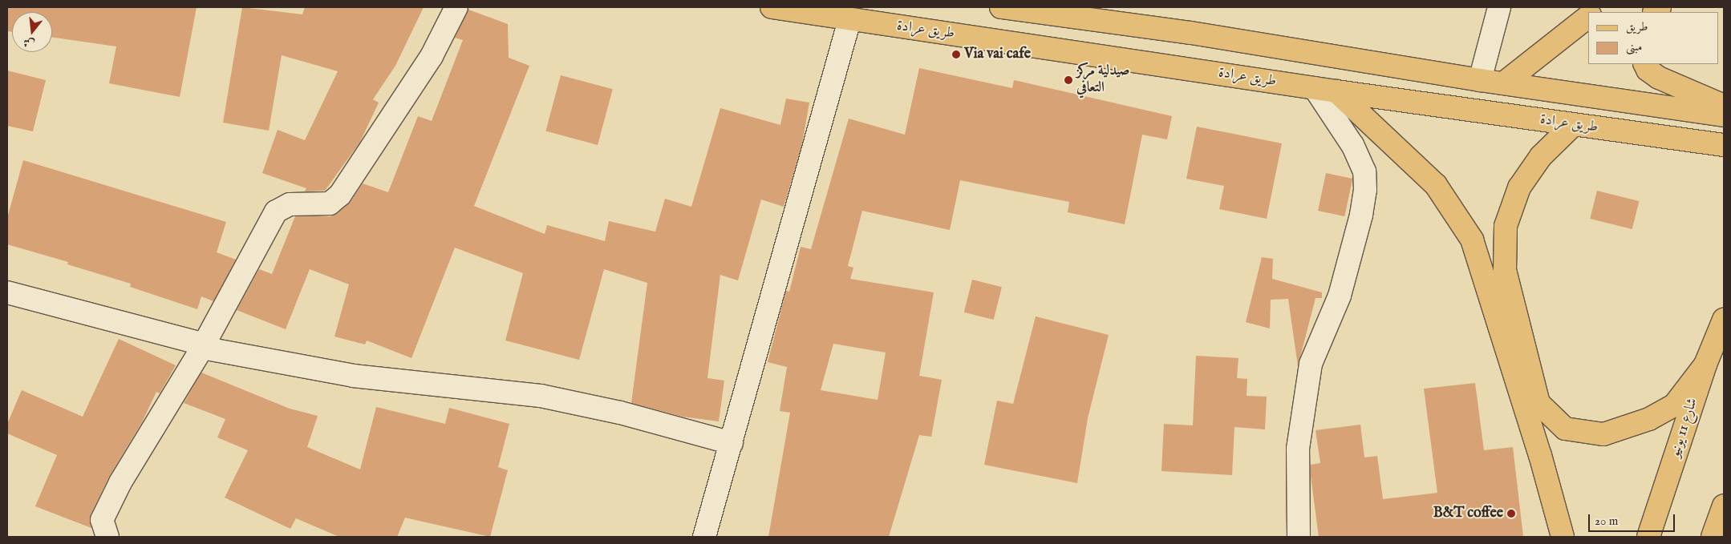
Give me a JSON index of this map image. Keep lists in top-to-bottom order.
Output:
{
  "streets": {
    "main road": ["طريق عرادة", "شارع 11 يونيو"]
  },
  "places": ["Via vai cafe", "صيدلية مركز التعافي", "B&T coffee"],
  "legend": ["طريق", "مبنى"],
  "scale_bar": "20 m",
  "north": "bottom"
}
